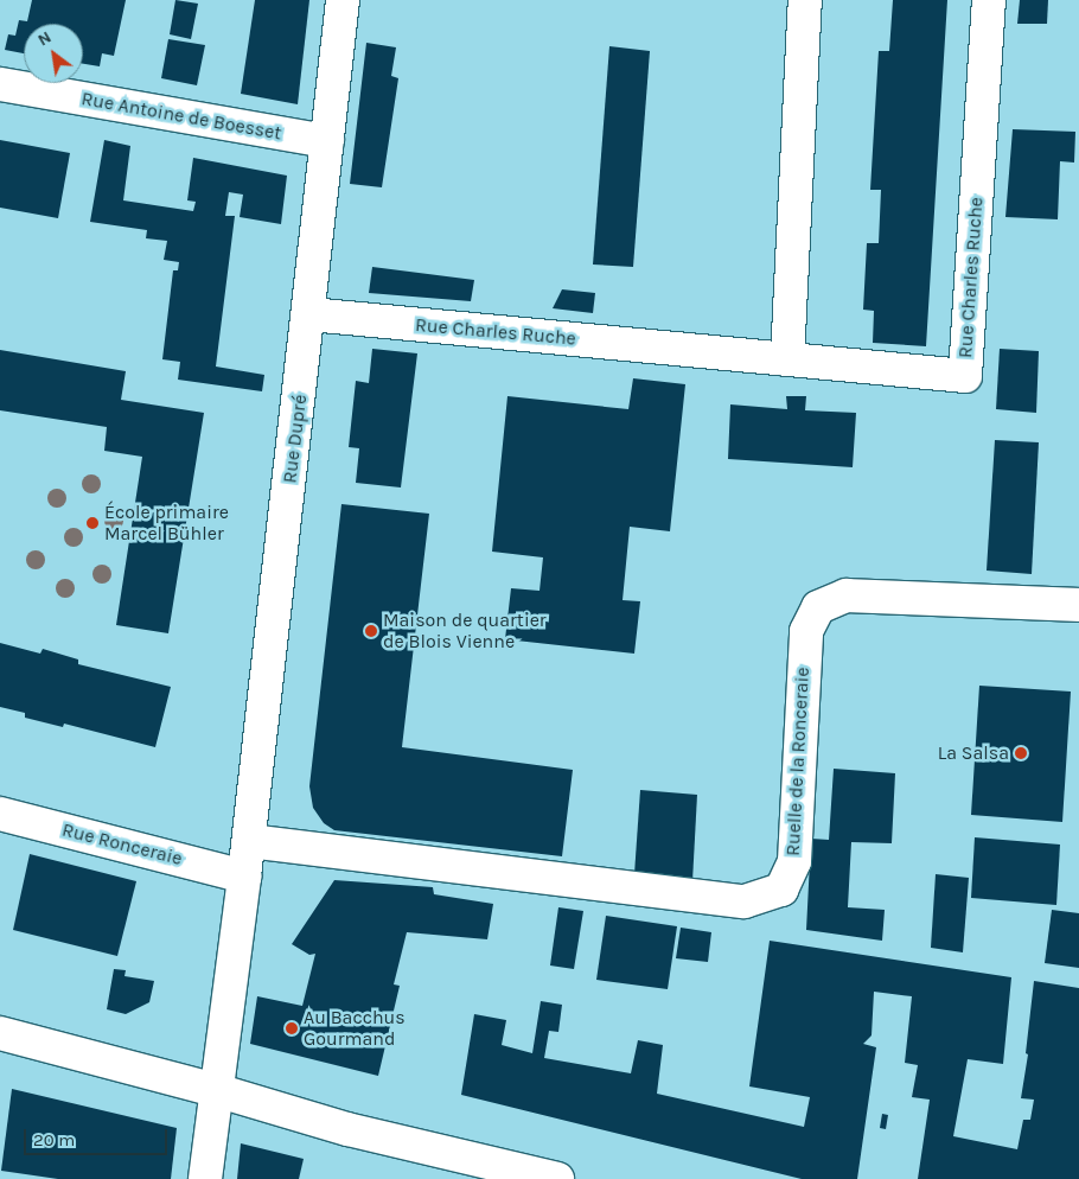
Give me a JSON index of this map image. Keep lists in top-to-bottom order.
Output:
{
  "streets": {
    "street": [
      "Rue Antoine de Boesset",
      "Rue Charles Ruche",
      "Rue Dupré",
      "Ruelle de la Ronceraie",
      "Rue Ronceraie"
    ]
  },
  "crossings": [
    ["Rue Antoine de Boesset", "Rue Dupré"],
    ["Rue Charles Ruche", "Rue Dupré"],
    ["Rue Dupré", "Ruelle de la Ronceraie"],
    ["Rue Dupré", "Rue Ronceraie"]
  ],
  "places": [
    "École primaire Marcel Bühler",
    "Maison de quartier de Blois Vienne",
    "La Salsa",
    "Au Bacchus Gourmand"
  ],
  "scale_bar": "20 m",
  "north": "top left"
}
